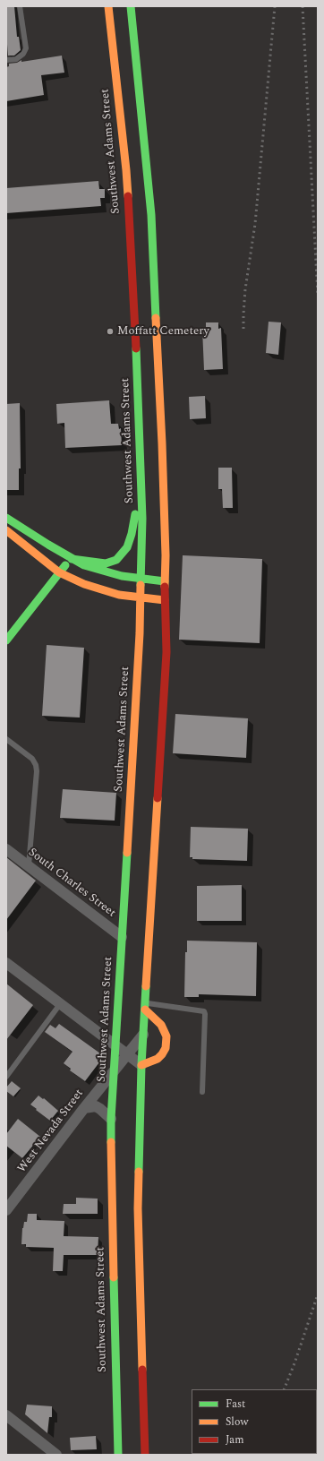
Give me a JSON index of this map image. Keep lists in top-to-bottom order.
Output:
{
  "streets": {
    "main road": ["Southwest Adams Street"],
    "street": ["South Charles Street", "West Nevada Street"]
  },
  "crossings": [
    ["Southwest Adams Street", "South Charles Street"],
    ["Southwest Adams Street", "West Nevada Street"]
  ],
  "places": ["Moffatt Cemetery"],
  "legend": ["Fast", "Slow", "Jam"]
}
